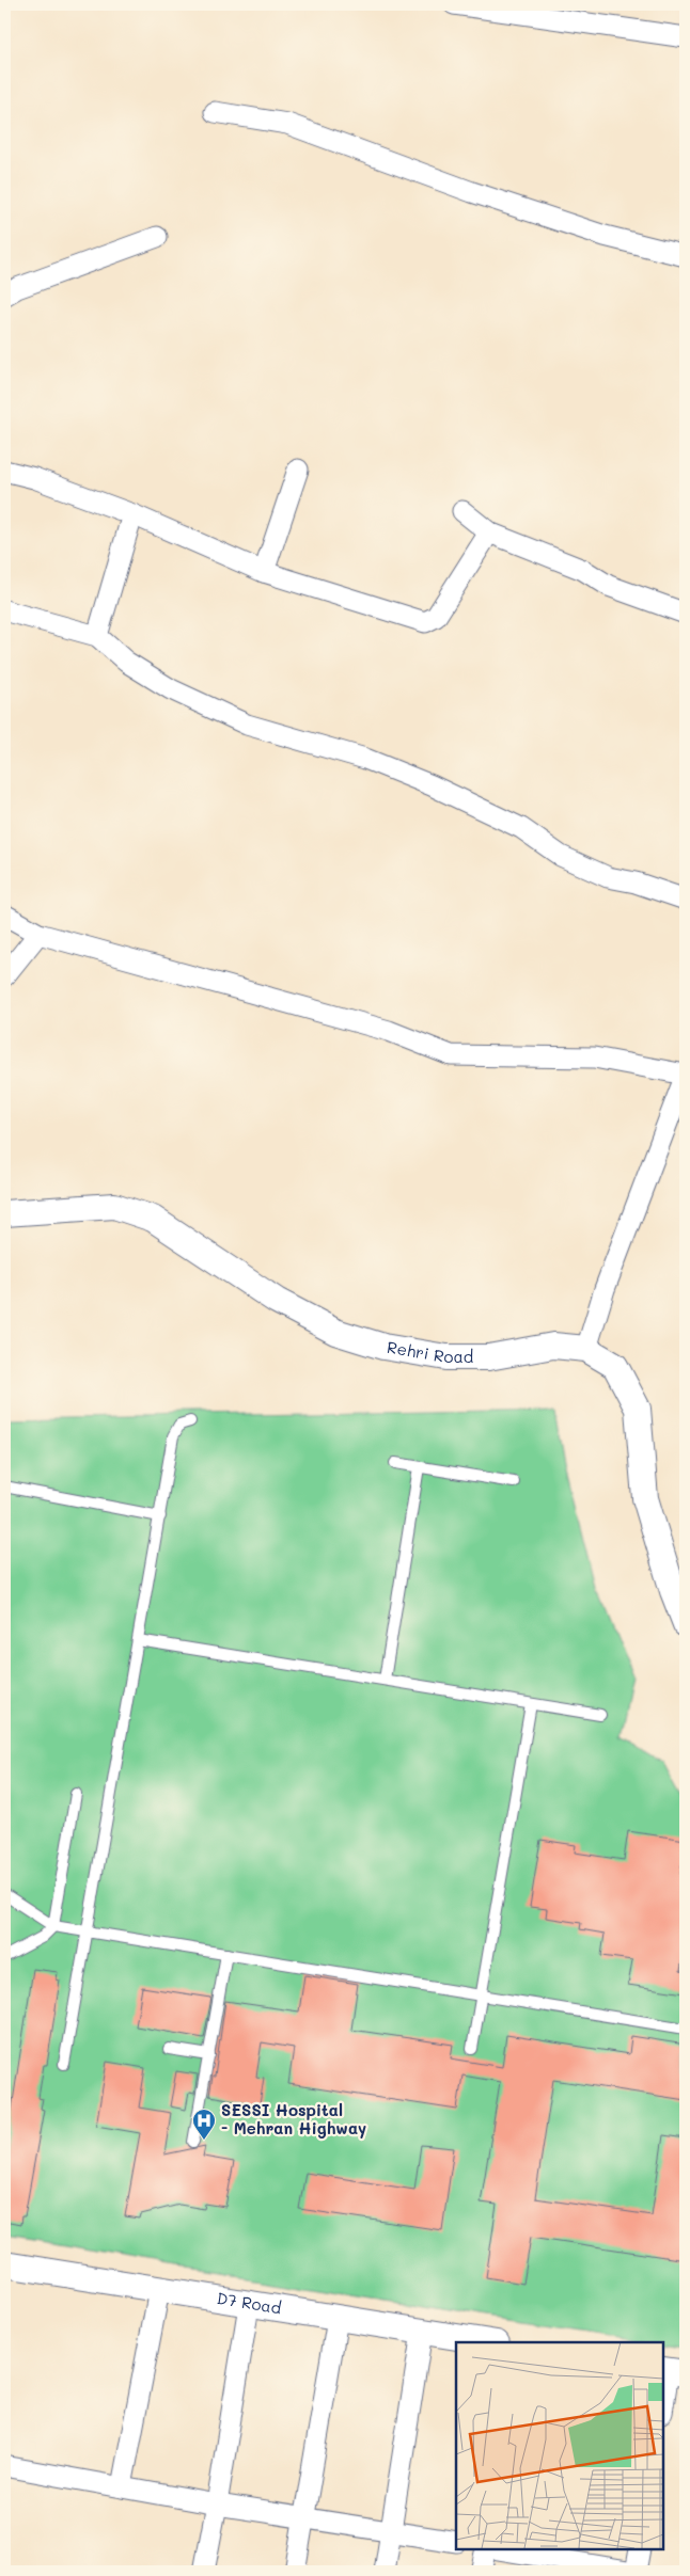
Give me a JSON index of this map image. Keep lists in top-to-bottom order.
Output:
{
  "streets": {
    "street": ["Rehri Road", "D7 Road"]
  },
  "places": {
    "hospital": ["SESSI Hospital - Mehran Highway"]
  }
}
